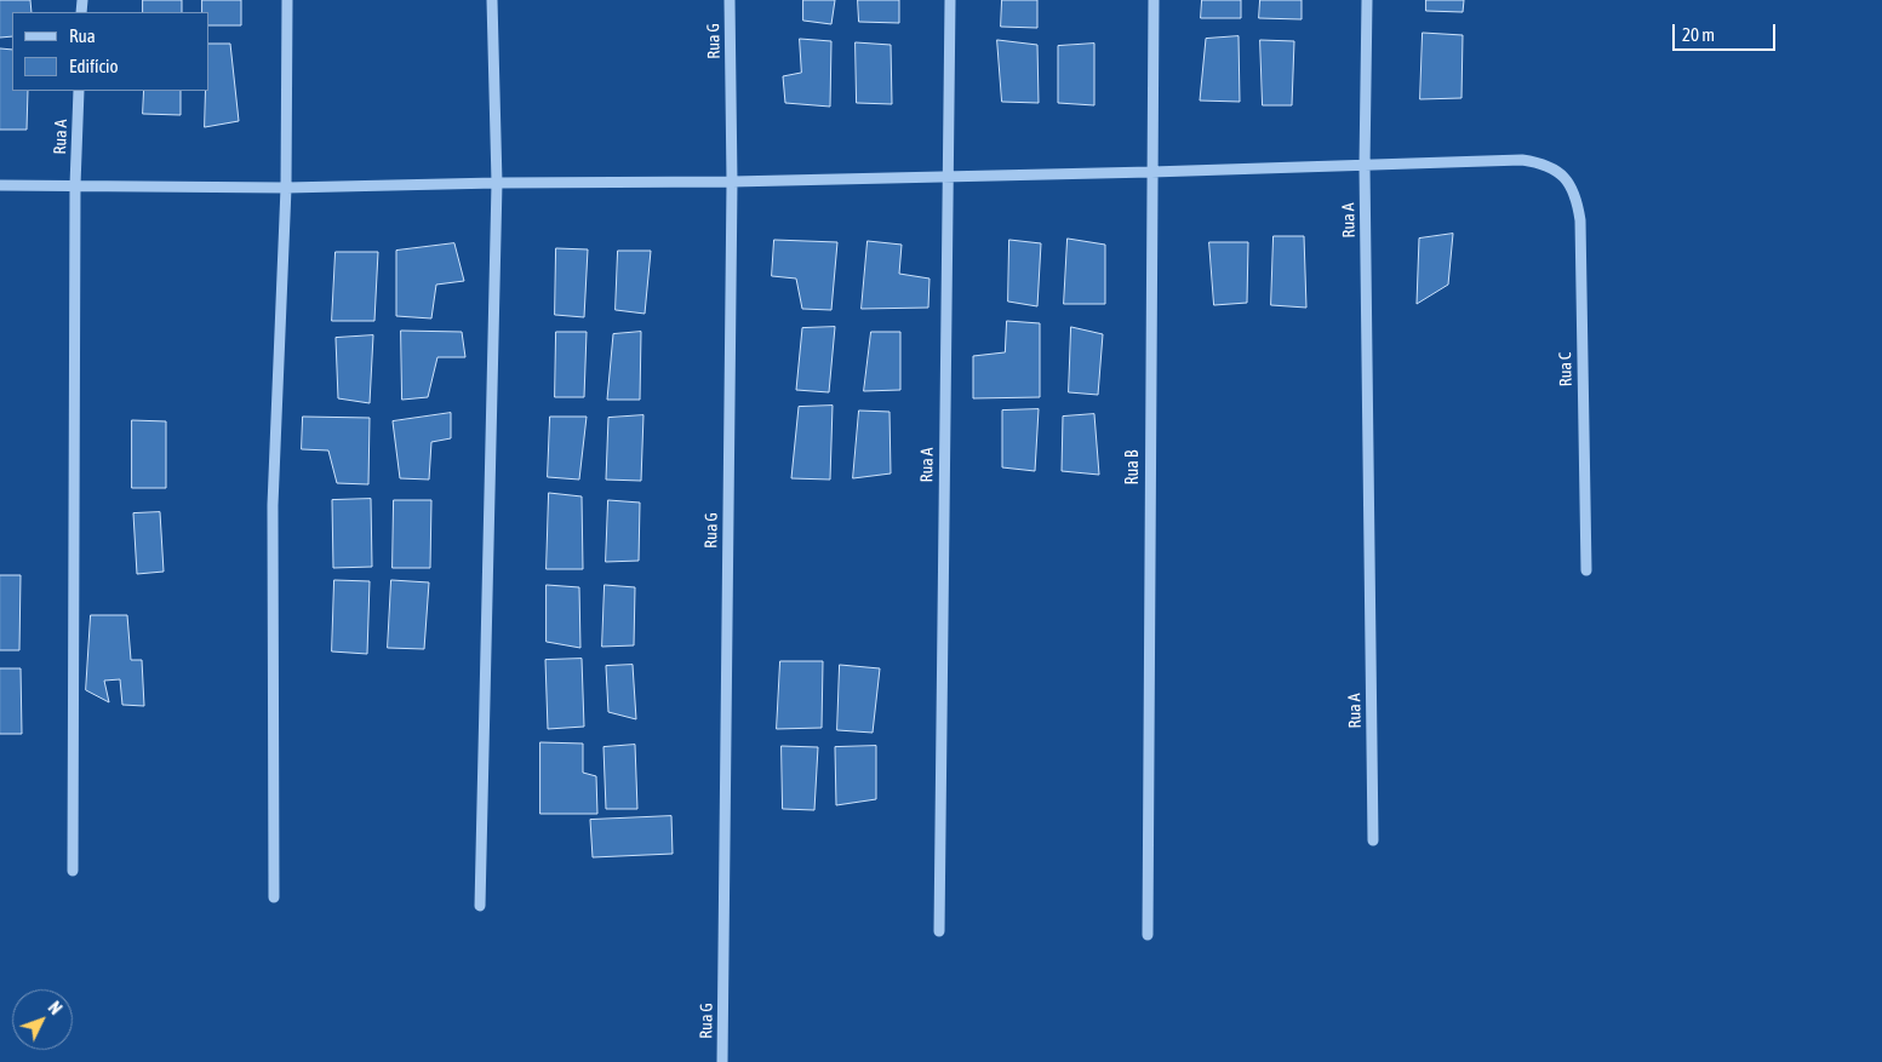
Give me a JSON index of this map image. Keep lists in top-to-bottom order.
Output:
{
  "streets": {
    "street": [
      "Rua G",
      "Rua A",
      "Rua C",
      "Rua B"
    ]
  },
  "crossings": [
    ["Rua A", "Rua C"]
  ],
  "legend": ["Rua", "Edifício"],
  "scale_bar": "20 m",
  "north": "top right"
}
